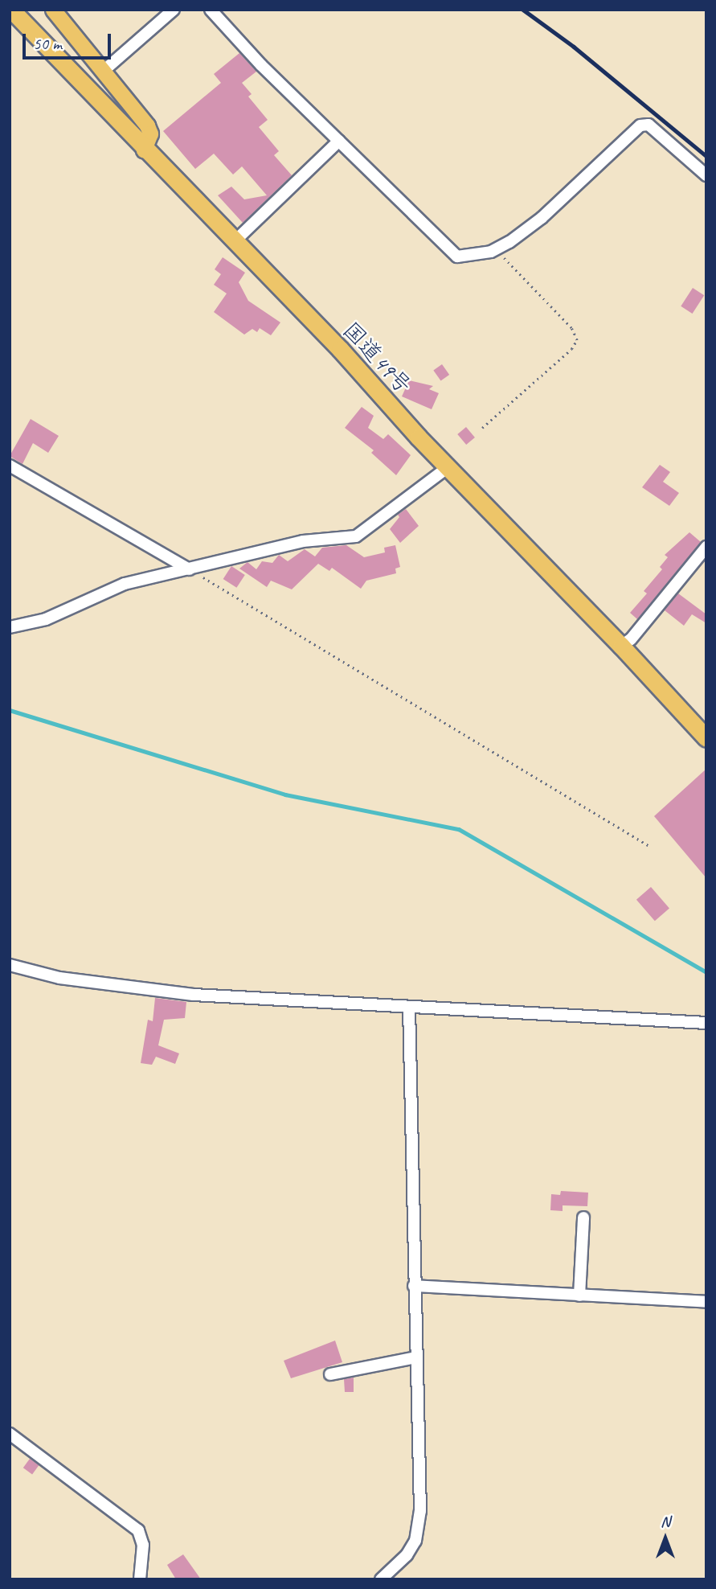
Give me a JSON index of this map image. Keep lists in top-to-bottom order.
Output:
{
  "streets": {
    "highway": ["国道49号"]
  },
  "scale_bar": "50 m",
  "north": "top"
}
